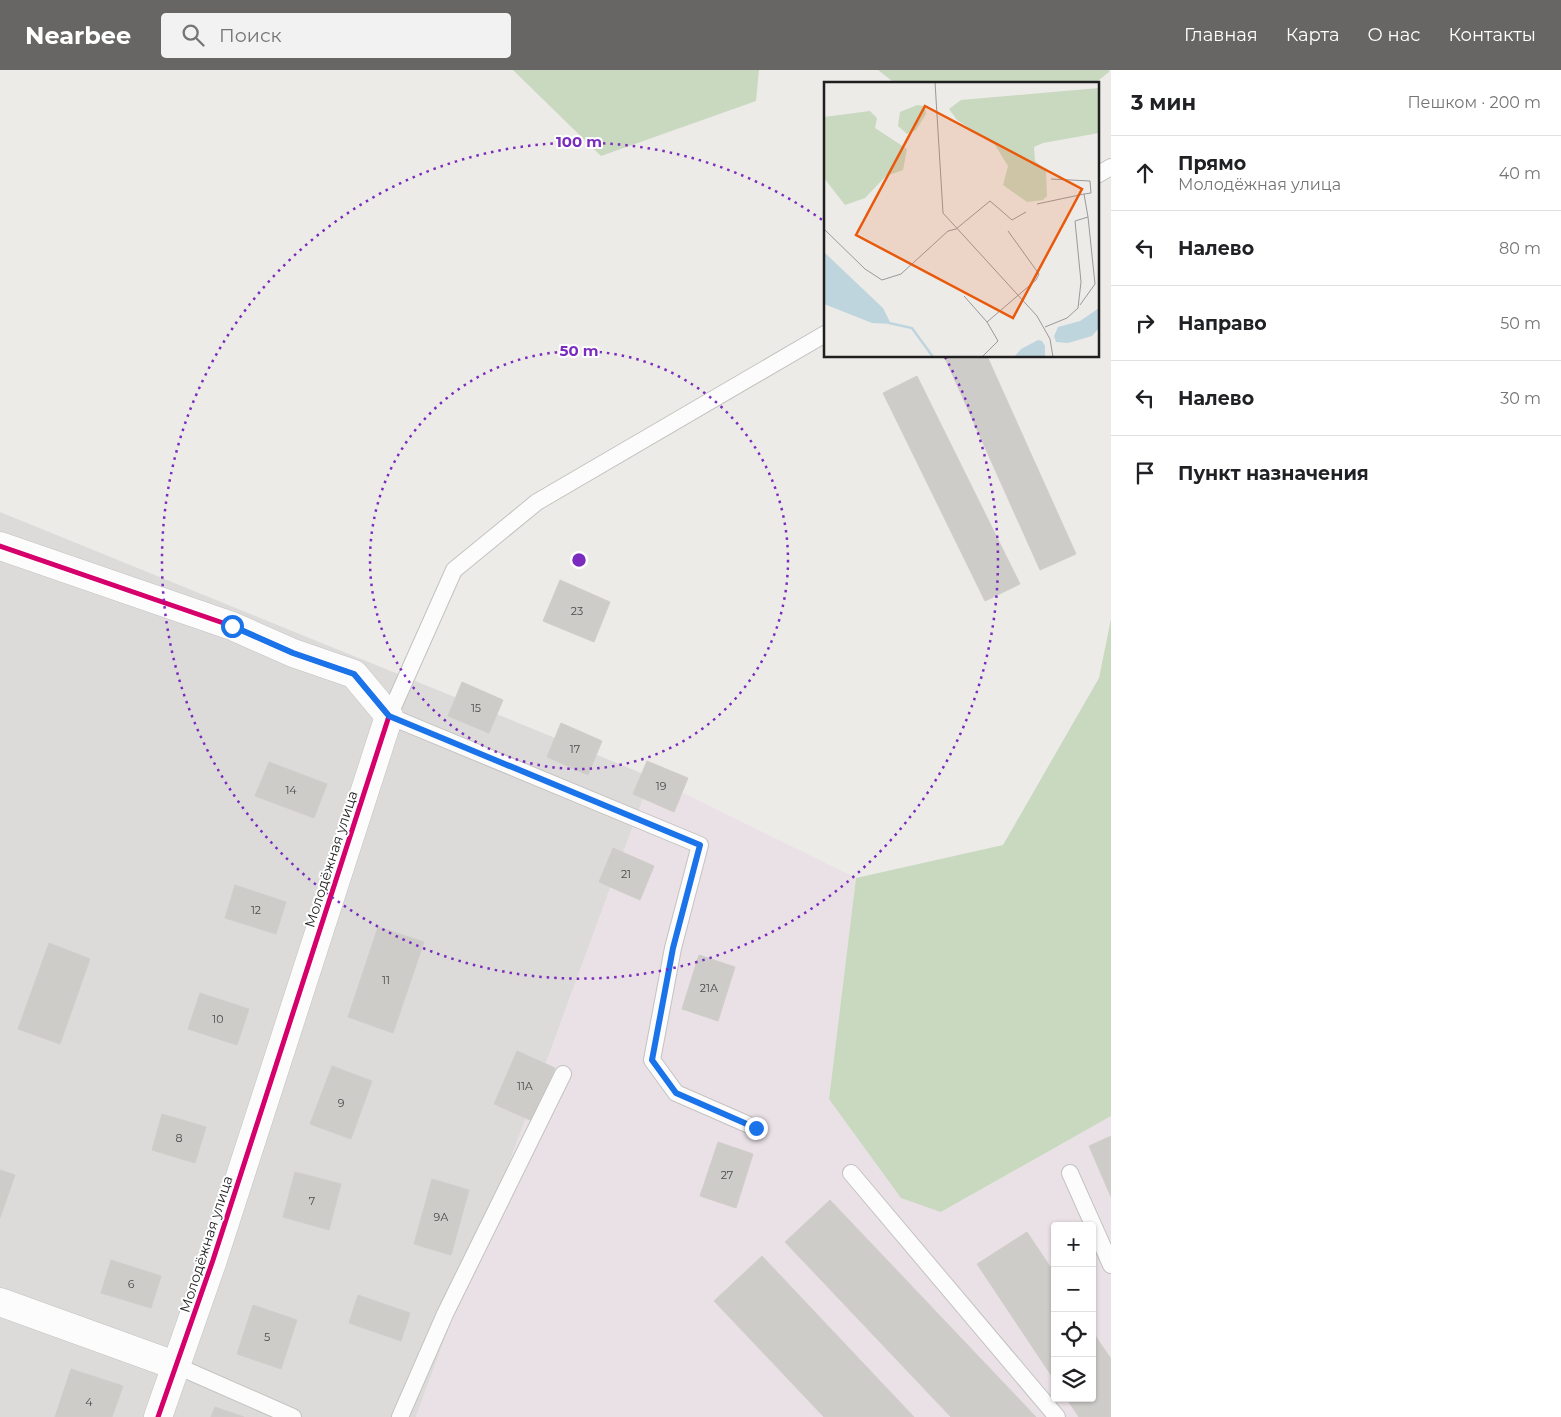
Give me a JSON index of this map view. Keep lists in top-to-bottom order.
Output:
{
  "streets": {
    "street": ["Молодёжная улица"]
  },
  "house_numbers": [
    "23",
    "15",
    "17",
    "19",
    "14",
    "21",
    "12",
    "11",
    "21А",
    "10",
    "11А",
    "9",
    "8",
    "27",
    "7",
    "9А",
    "6",
    "5",
    "4"
  ],
  "page": {
    "header": "Nearbee",
    "search": "Поиск",
    "nav": [
      "Главная",
      "Карта",
      "О нас",
      "Контакты"
    ],
    "heading": ["3 мин", "Пешком · 200 m"],
    "list": [
      ["Прямо", "Молодёжная улица", "40 m"],
      ["Налево", "80 m"],
      ["Направо", "50 m"],
      ["Налево", "30 m"],
      "Пункт назначения"
    ],
    "map_buttons": ["+", "−"]
  },
  "rings": ["100 m", "50 m"]
}
